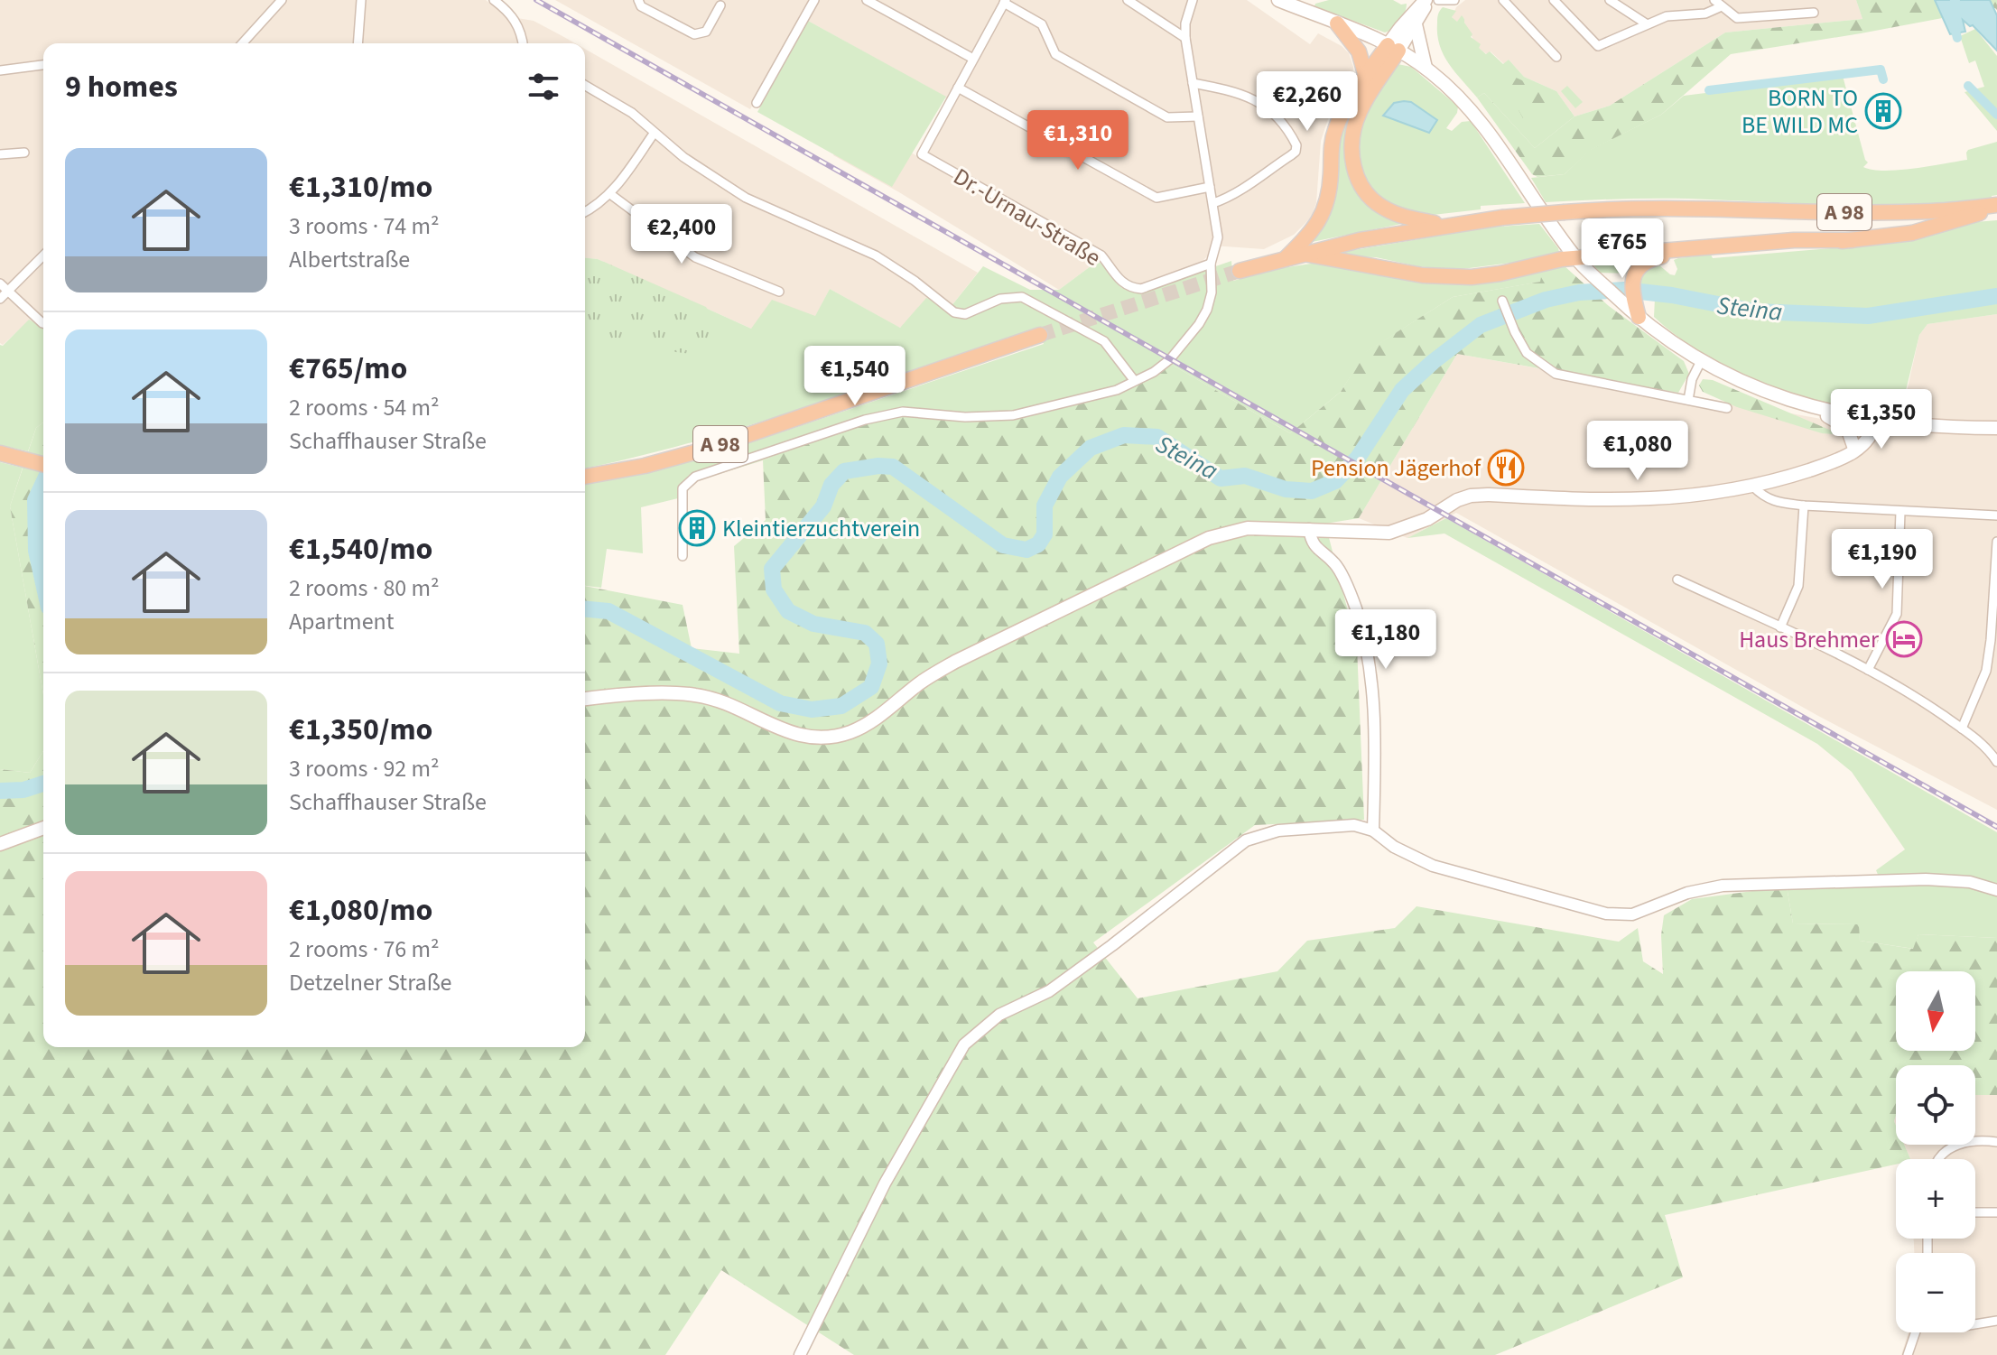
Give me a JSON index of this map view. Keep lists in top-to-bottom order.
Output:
{
  "streets": {
    "highway": ["A 98"],
    "street": ["Dr.-Urnau-Straße"]
  },
  "water": ["Steina"],
  "places": {
    "building": ["BORN TO BE WILD MC", "Kleintierzuchtverein"],
    "restaurant": ["Pension Jägerhof"],
    "hotel": ["Haus Brehmer"]
  },
  "north": "bottom",
  "page": {
    "heading": "9 homes",
    "price": [
      "€2,260",
      "€1,310",
      "€2,400",
      "€765",
      "€1,540",
      "€1,350",
      "€1,080",
      "€1,190",
      "€1,180"
    ],
    "list": [
      {
        "name": "€1,310/mo",
        "note": "3 rooms · 74 m² · Albertstraße"
      },
      {
        "name": "€765/mo",
        "note": "2 rooms · 54 m² · Schaffhauser Straße"
      },
      {
        "name": "€1,540/mo",
        "note": "2 rooms · 80 m² · Apartment"
      },
      {
        "name": "€1,350/mo",
        "note": "3 rooms · 92 m² · Schaffhauser Straße"
      },
      {
        "name": "€1,080/mo",
        "note": "2 rooms · 76 m² · Detzelner Straße"
      }
    ],
    "map_buttons": ["+", "−"]
  }
}
